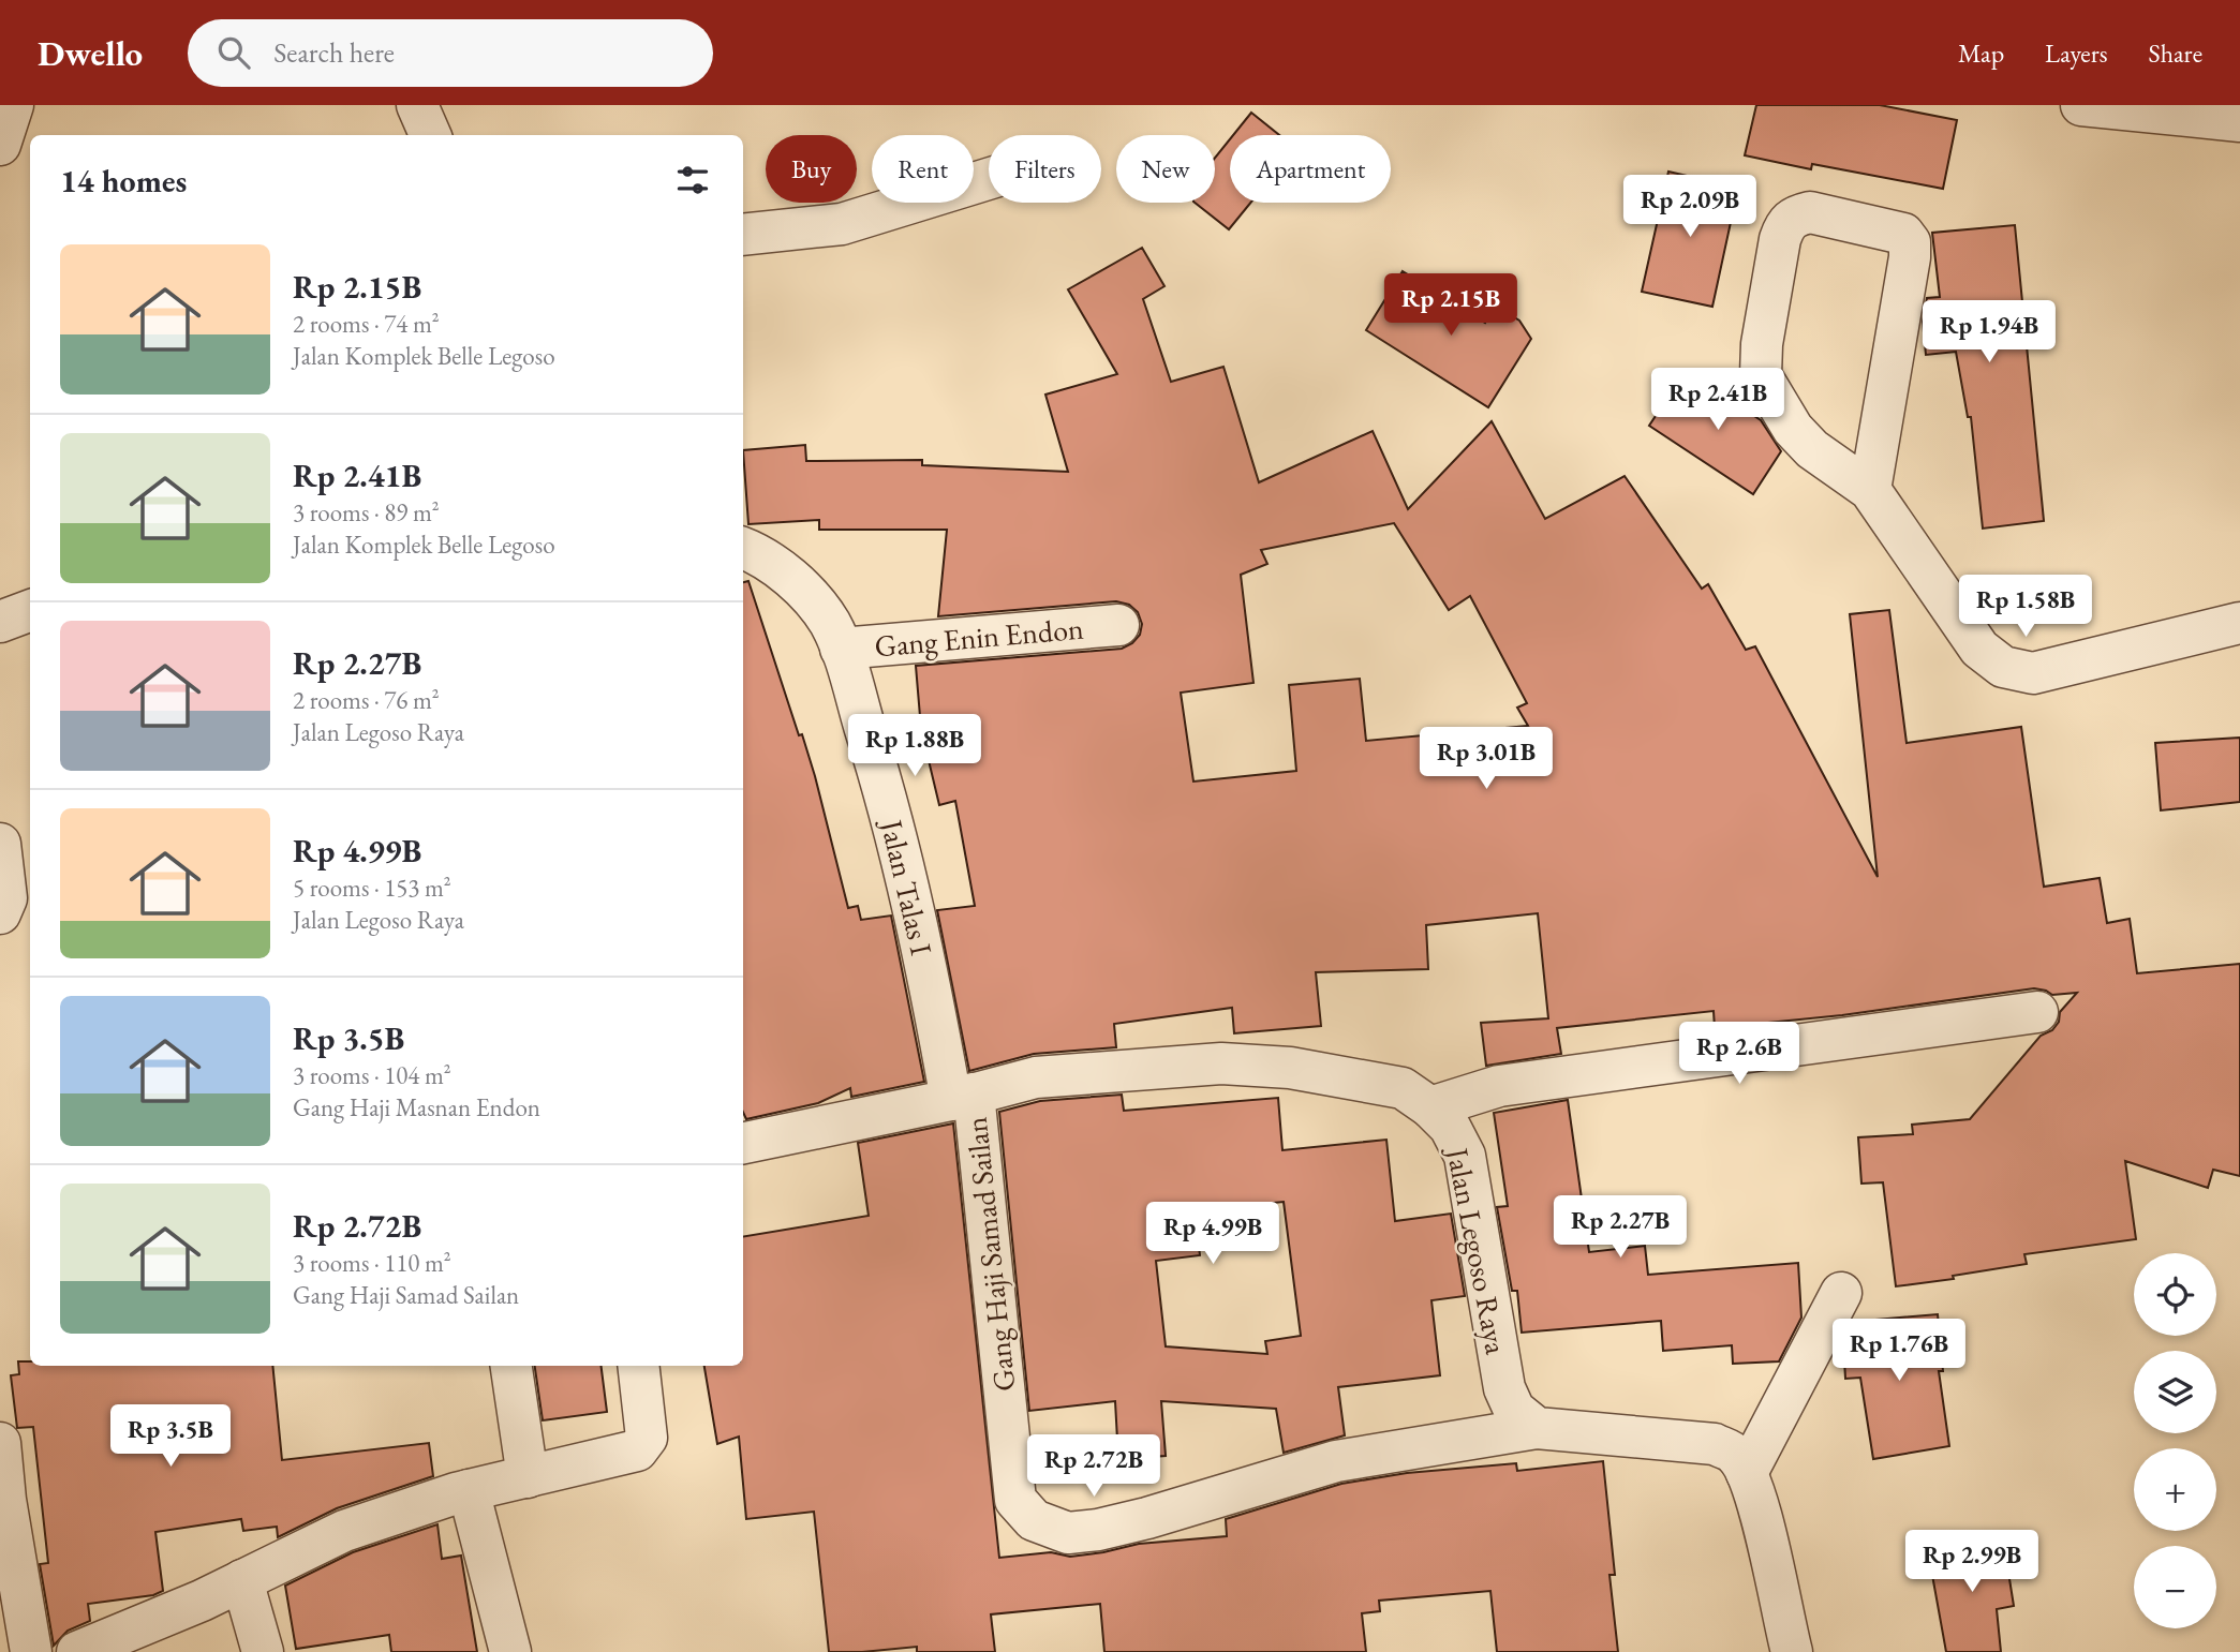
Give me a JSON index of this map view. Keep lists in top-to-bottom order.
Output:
{
  "streets": {
    "street": [
      "Gang Enin Endon",
      "Jalan Talas I",
      "Jalan Legoso Raya",
      "Gang Haji Samad Sailan"
    ]
  },
  "crossings": [
    ["Gang Enin Endon", "Jalan Talas I"],
    ["Jalan Talas I", "Jalan Legoso Raya"],
    ["Jalan Talas I", "Gang Haji Samad Sailan"],
    ["Jalan Legoso Raya", "Gang Haji Samad Sailan"]
  ],
  "page": {
    "header": "Dwello",
    "search": "Search here",
    "nav": ["Map", "Layers", "Share"],
    "chip": [
      "Buy",
      "Rent",
      "Filters",
      "New",
      "Apartment"
    ],
    "heading": "14 homes",
    "price": [
      "Rp 2.09B",
      "Rp 2.15B",
      "Rp 1.94B",
      "Rp 2.41B",
      "Rp 1.58B",
      "Rp 1.88B",
      "Rp 3.01B",
      "Rp 2.6B",
      "Rp 2.27B",
      "Rp 4.99B",
      "Rp 1.76B",
      "Rp 3.5B",
      "Rp 2.72B",
      "Rp 2.99B"
    ],
    "list": [
      {
        "name": "Rp 2.15B",
        "note": "2 rooms · 74 m² · Jalan Komplek Belle Legoso"
      },
      {
        "name": "Rp 2.41B",
        "note": "3 rooms · 89 m² · Jalan Komplek Belle Legoso"
      },
      {
        "name": "Rp 2.27B",
        "note": "2 rooms · 76 m² · Jalan Legoso Raya"
      },
      {
        "name": "Rp 4.99B",
        "note": "5 rooms · 153 m² · Jalan Legoso Raya"
      },
      {
        "name": "Rp 3.5B",
        "note": "3 rooms · 104 m² · Gang Haji Masnan Endon"
      },
      {
        "name": "Rp 2.72B",
        "note": "3 rooms · 110 m² · Gang Haji Samad Sailan"
      }
    ],
    "map_buttons": ["+", "−"]
  }
}
